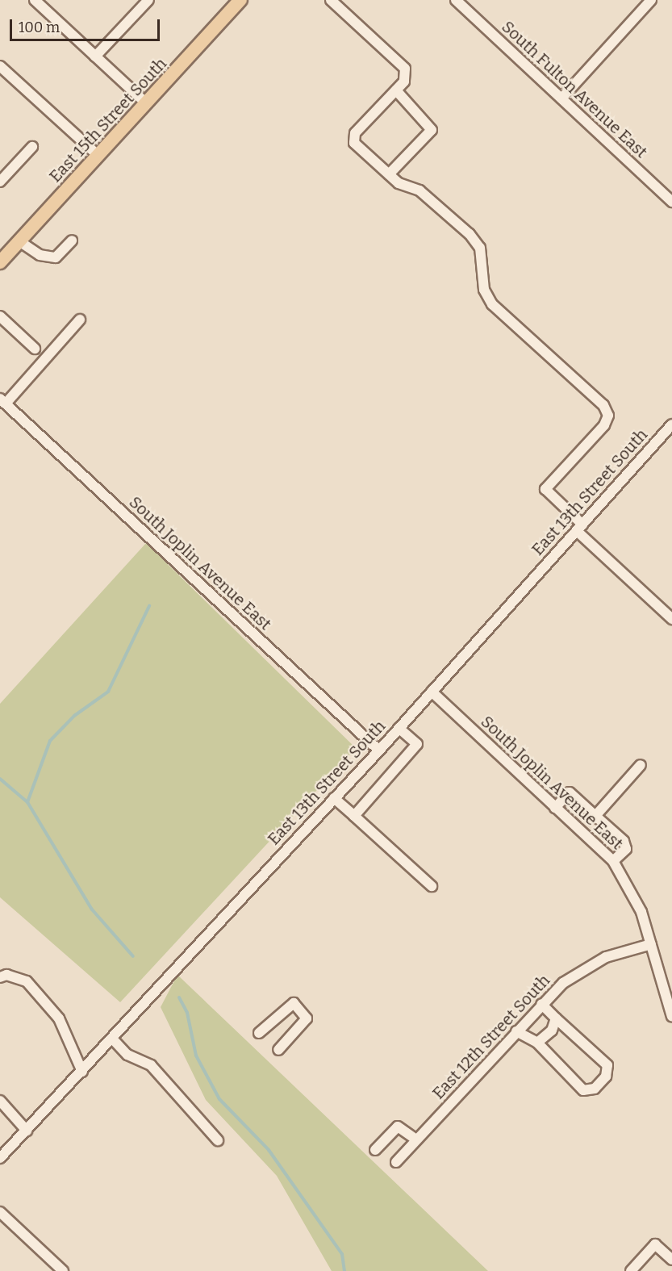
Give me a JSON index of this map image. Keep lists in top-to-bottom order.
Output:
{
  "streets": {
    "main road": ["East 15th Street South"],
    "street": [
      "South Fulton Avenue East",
      "East 13th Street South",
      "South Joplin Avenue East",
      "East 12th Street South"
    ]
  },
  "crossings": [
    ["East 13th Street South", "South Joplin Avenue East"],
    ["South Joplin Avenue East", "East 12th Street South"]
  ],
  "scale_bar": "100 m"
}
